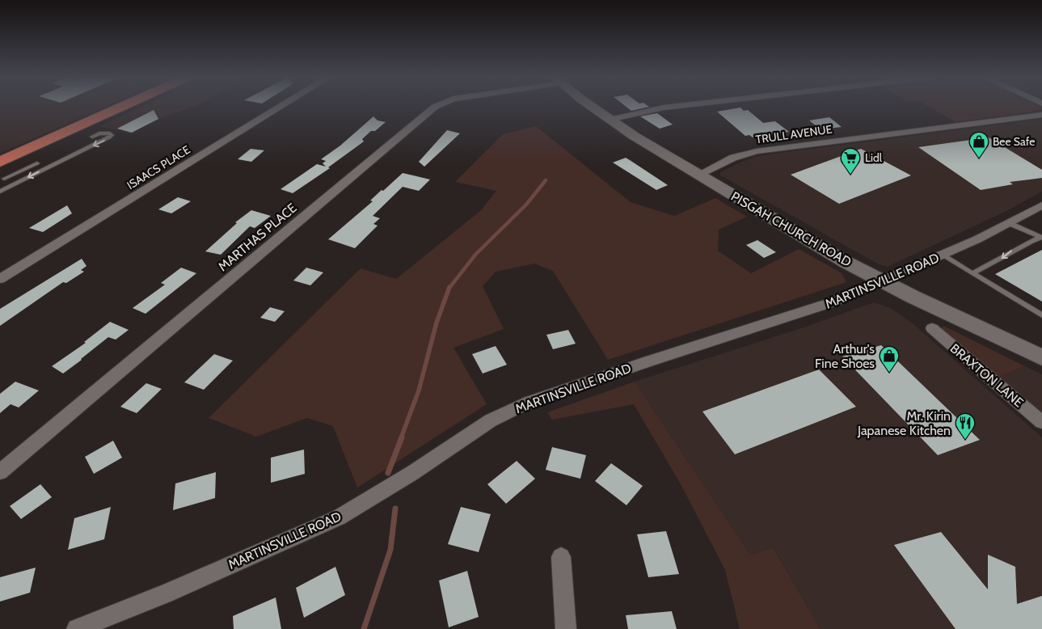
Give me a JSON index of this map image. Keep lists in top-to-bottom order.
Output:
{
  "streets": {
    "main road": ["PISGAH CHURCH ROAD"],
    "street": [
      "TRULL AVENUE",
      "ISAACS PLACE",
      "MARTHAS PLACE",
      "MARTINSVILLE ROAD",
      "BRAXTON LANE"
    ]
  },
  "crossings": [
    ["TRULL AVENUE", "PISGAH CHURCH ROAD"],
    ["PISGAH CHURCH ROAD", "MARTINSVILLE ROAD"]
  ],
  "places": {
    "shop": ["Bee Safe", "Arthur's Fine Shoes"],
    "supermarket": ["Lidl"],
    "restaurant": ["Mr. Kirin Japanese Kitchen"]
  }
}
